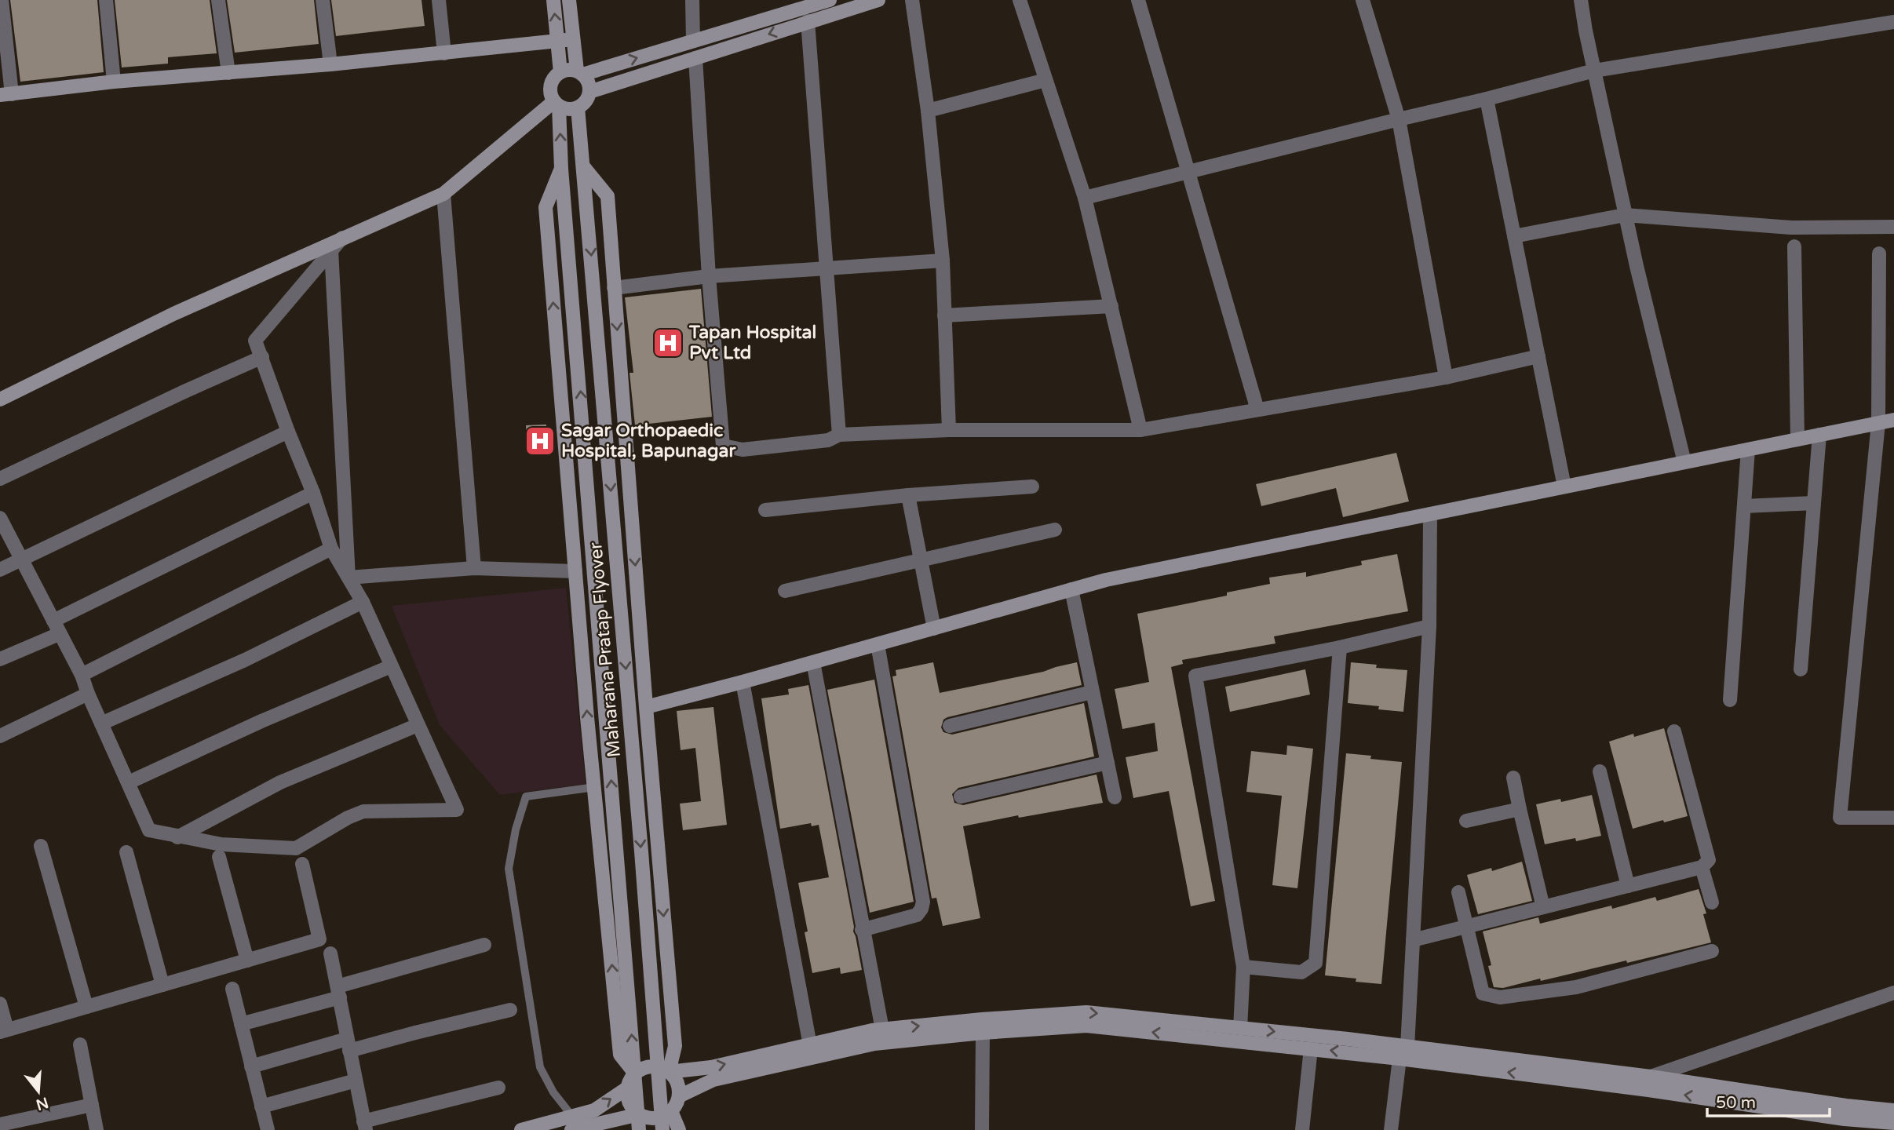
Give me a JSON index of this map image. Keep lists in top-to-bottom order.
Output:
{
  "streets": {
    "street": ["Maharana Pratap Flyover"]
  },
  "places": {
    "hospital": ["Tapan Hospital Pvt Ltd", "Sagar Orthopaedic Hospital, Bapunagar"]
  },
  "scale_bar": "50 m",
  "north": "bottom"
}
